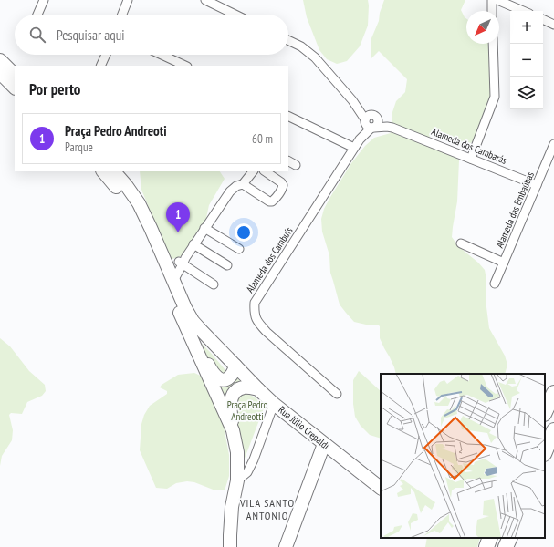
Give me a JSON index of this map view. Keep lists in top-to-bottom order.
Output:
{
  "streets": {
    "main road": ["Rua Júlio Crepaldi"],
    "street": ["Alameda dos Cambarás", "Alameda das Embaúbas", "Alameda dos Cambuís"]
  },
  "crossings": [
    ["Alameda dos Cambarás", "Alameda das Embaúbas"],
    ["Alameda dos Cambarás", "Alameda dos Cambuís"]
  ],
  "districts": ["VILA SANTO ANTONIO"],
  "parks": ["Praça Pedro Andreotti"],
  "north": "bottom left",
  "page": {
    "map_buttons": ["+", "−"],
    "search": "Pesquisar aqui",
    "heading": "Por perto",
    "list": [
      {
        "mark": "1",
        "name": "Praça Pedro Andreoti",
        "note": "Parque",
        "value": "60 m"
      }
    ],
    "pins": "1"
  }
}
